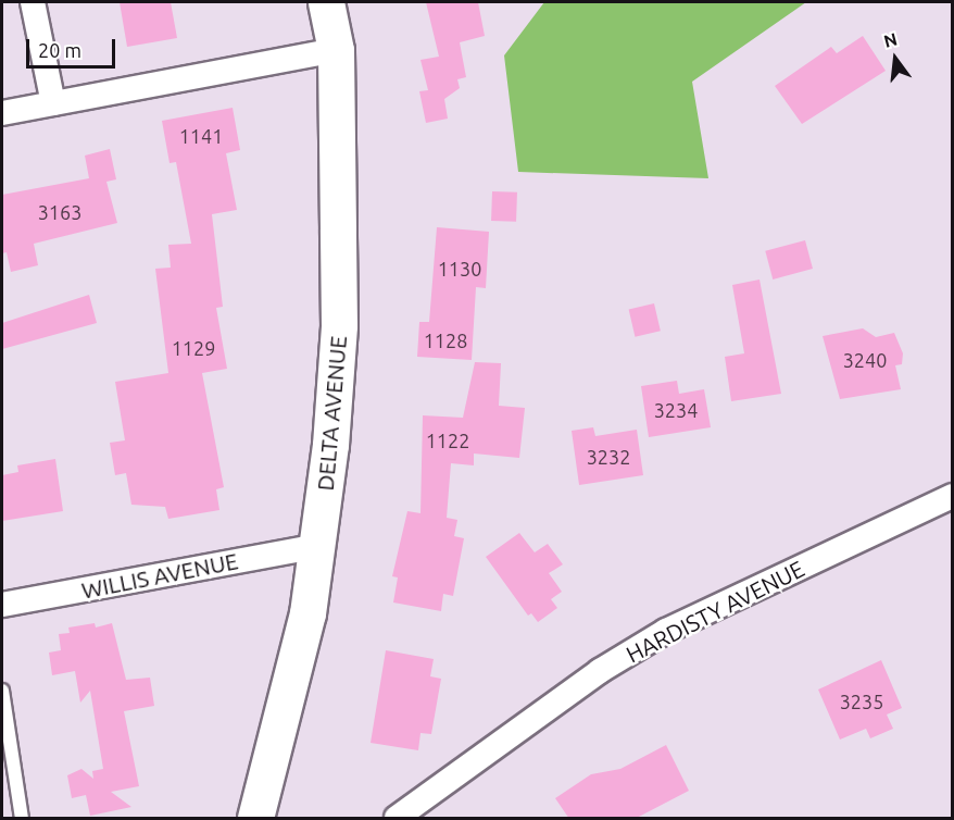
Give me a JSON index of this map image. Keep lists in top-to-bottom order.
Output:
{
  "streets": {
    "street": ["DELTA AVENUE", "WILLIS AVENUE", "HARDISTY AVENUE"]
  },
  "crossings": [
    ["DELTA AVENUE", "WILLIS AVENUE"]
  ],
  "house_numbers": [
    "1141",
    "3163",
    "1130",
    "1128",
    "1129",
    "3240",
    "3234",
    "1122",
    "3232",
    "3235"
  ],
  "scale_bar": "20 m",
  "north": "top"
}
